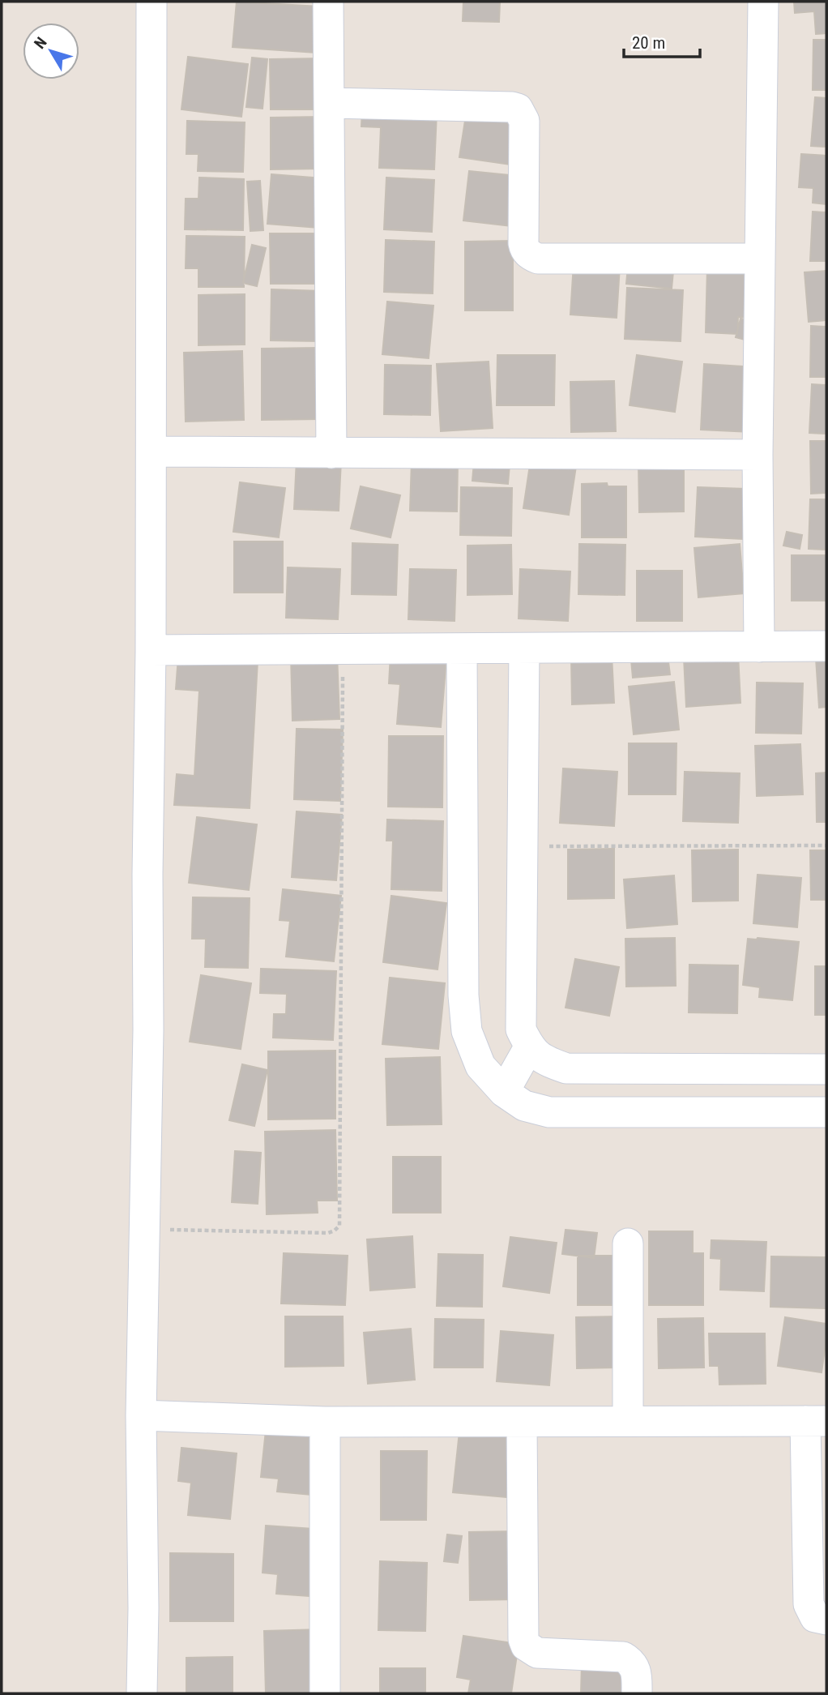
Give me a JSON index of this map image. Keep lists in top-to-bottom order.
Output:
{
  "scale_bar": "20 m",
  "north": "top left"
}
